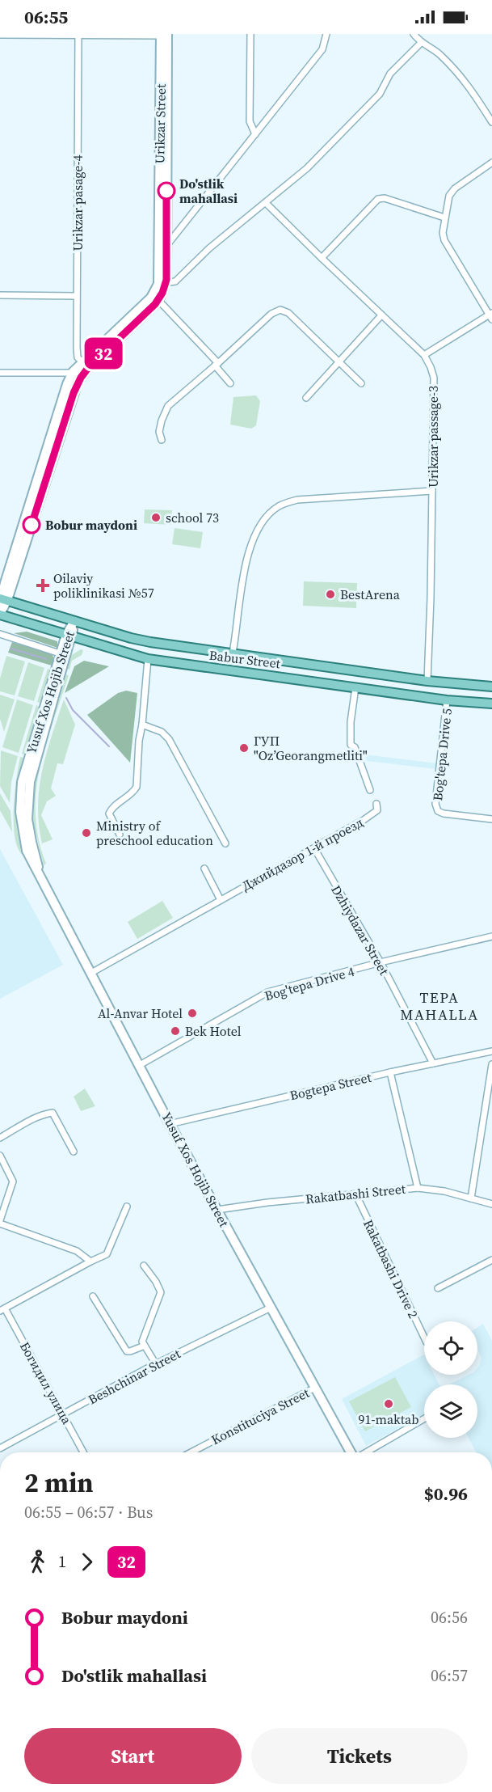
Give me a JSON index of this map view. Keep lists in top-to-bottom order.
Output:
{
  "streets": {
    "main road": ["Urikzar Street", "Babur Street", "Yusuf Xos Hojib Street"],
    "street": [
      "Urikzar pasage-4",
      "Urikzar passage-3",
      "Bog'tepa Drive 5",
      "Джийдазор 1-й проезд",
      "Dzhiydazar Street",
      "Bog'tepa Drive 4",
      "Bogtepa Street",
      "Rakatbashi Street",
      "Rakatbashi Drive 2",
      "Beshchinar Street",
      "Богидил улица",
      "Konstituciya Street"
    ]
  },
  "crossings": [
    ["Urikzar passage-3", "Babur Street"],
    ["Babur Street", "Yusuf Xos Hojib Street"],
    ["Babur Street", "Bog'tepa Drive 5"],
    ["Yusuf Xos Hojib Street", "Джийдазор 1-й проезд"],
    ["Yusuf Xos Hojib Street", "Bog'tepa Drive 4"],
    ["Yusuf Xos Hojib Street", "Bogtepa Street"],
    ["Yusuf Xos Hojib Street", "Rakatbashi Street"],
    ["Yusuf Xos Hojib Street", "Beshchinar Street"],
    ["Yusuf Xos Hojib Street", "Konstituciya Street"],
    ["Джийдазор 1-й проезд", "Dzhiydazar Street"],
    ["Dzhiydazar Street", "Bog'tepa Drive 4"],
    ["Dzhiydazar Street", "Bogtepa Street"],
    ["Rakatbashi Street", "Rakatbashi Drive 2"],
    ["Beshchinar Street", "Богидил улица"]
  ],
  "districts": ["TEPA MAHALLA"],
  "places": {
    "other": [
      "Do'stlik mahallasi",
      "school 73",
      "Bobur maydoni",
      "BestArena",
      "ГУП \"Oz’Georangmetliti\"",
      "Ministry of preschool education",
      "Al-Anvar Hotel",
      "Bek Hotel",
      "91-maktab"
    ],
    "health": ["Oilaviy poliklinikasi №57"]
  },
  "lines": ["bus line 32"],
  "page": {
    "status": "06:55",
    "on_map": "32",
    "heading": ["2 min", "06:55 – 06:57 · Bus", "$0.96"],
    "legs": ["1", "32"],
    "list": [
      {
        "name": "Bobur maydoni",
        "value": "06:56"
      },
      {
        "name": "Do'stlik mahallasi",
        "value": "06:57"
      }
    ],
    "buttons": ["Start", "Tickets"]
  }
}
